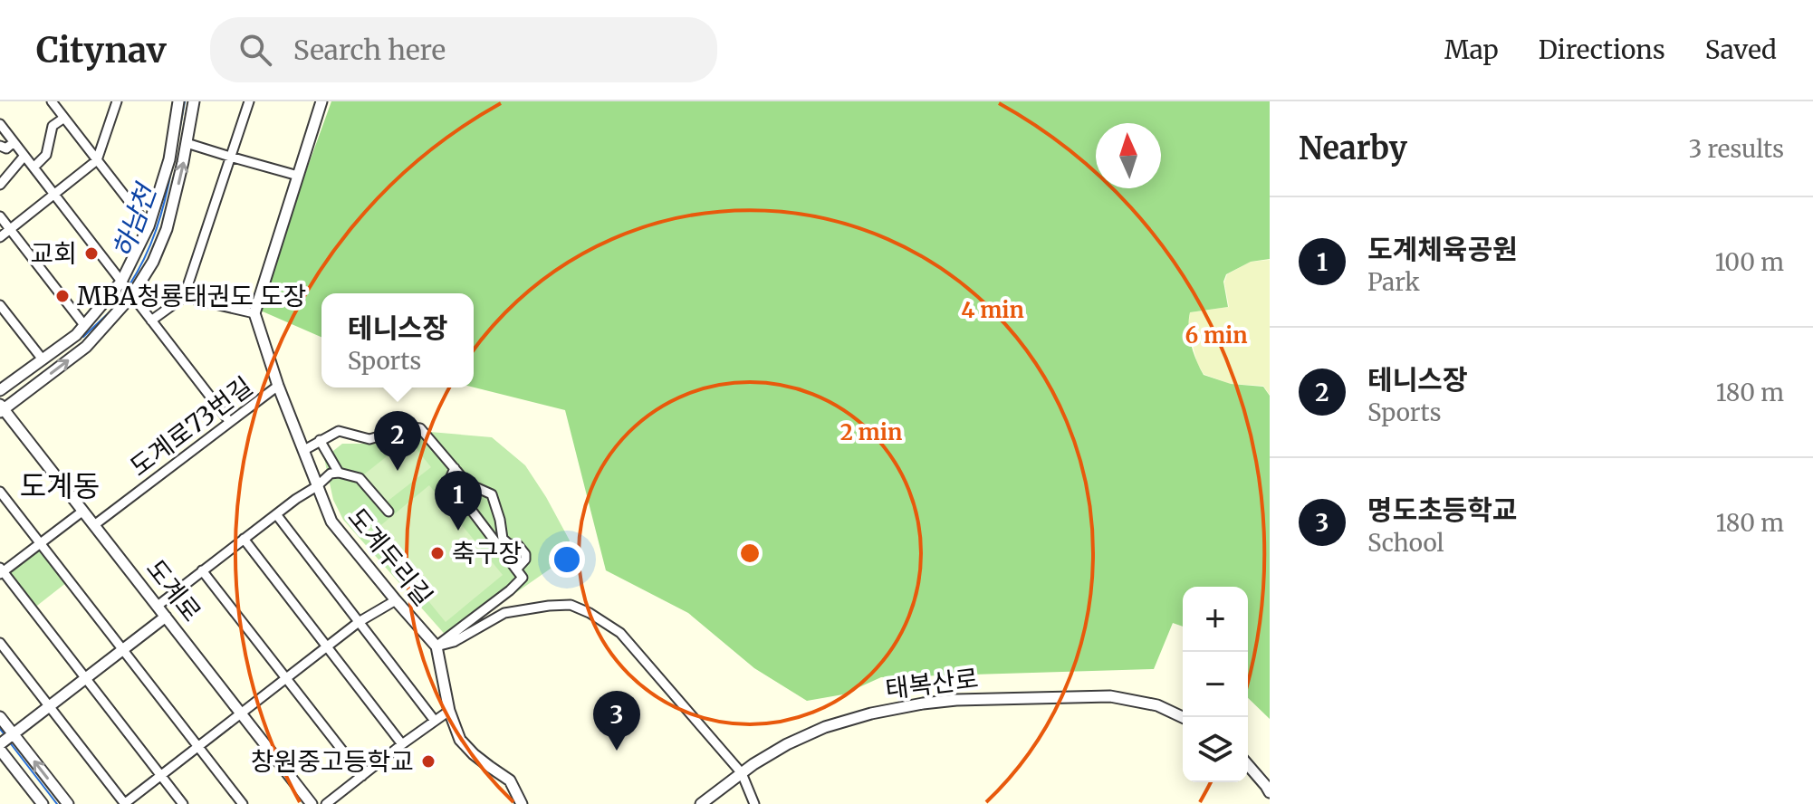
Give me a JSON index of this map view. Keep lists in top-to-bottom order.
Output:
{
  "streets": {
    "street": [
      "도계로73번길",
      "도계두리길",
      "도계로",
      "태복산로"
    ]
  },
  "crossings": [
    ["도계로73번길", "도계두리길"],
    ["도계로73번길", "도계로"]
  ],
  "districts": ["도계동"],
  "water": ["하남천"],
  "places": [
    "교회",
    "MBA청룡태권도 도장",
    "축구장",
    "창원중고등학교"
  ],
  "north": "top",
  "page": {
    "header": "Citynav",
    "search": "Search here",
    "nav": ["Map", "Directions", "Saved"],
    "heading": ["Nearby", "3 results"],
    "list": [
      {
        "mark": "1",
        "name": "도계체육공원",
        "note": "Park",
        "value": "100 m"
      },
      {
        "mark": "2",
        "name": "테니스장",
        "note": "Sports",
        "value": "180 m"
      },
      {
        "mark": "3",
        "name": "명도초등학교",
        "note": "School",
        "value": "180 m"
      }
    ],
    "popup": ["테니스장", "Sports"],
    "pins": ["2", "1", "3"],
    "map_buttons": ["+", "−"]
  },
  "rings": ["4 min", "6 min", "2 min"]
}
